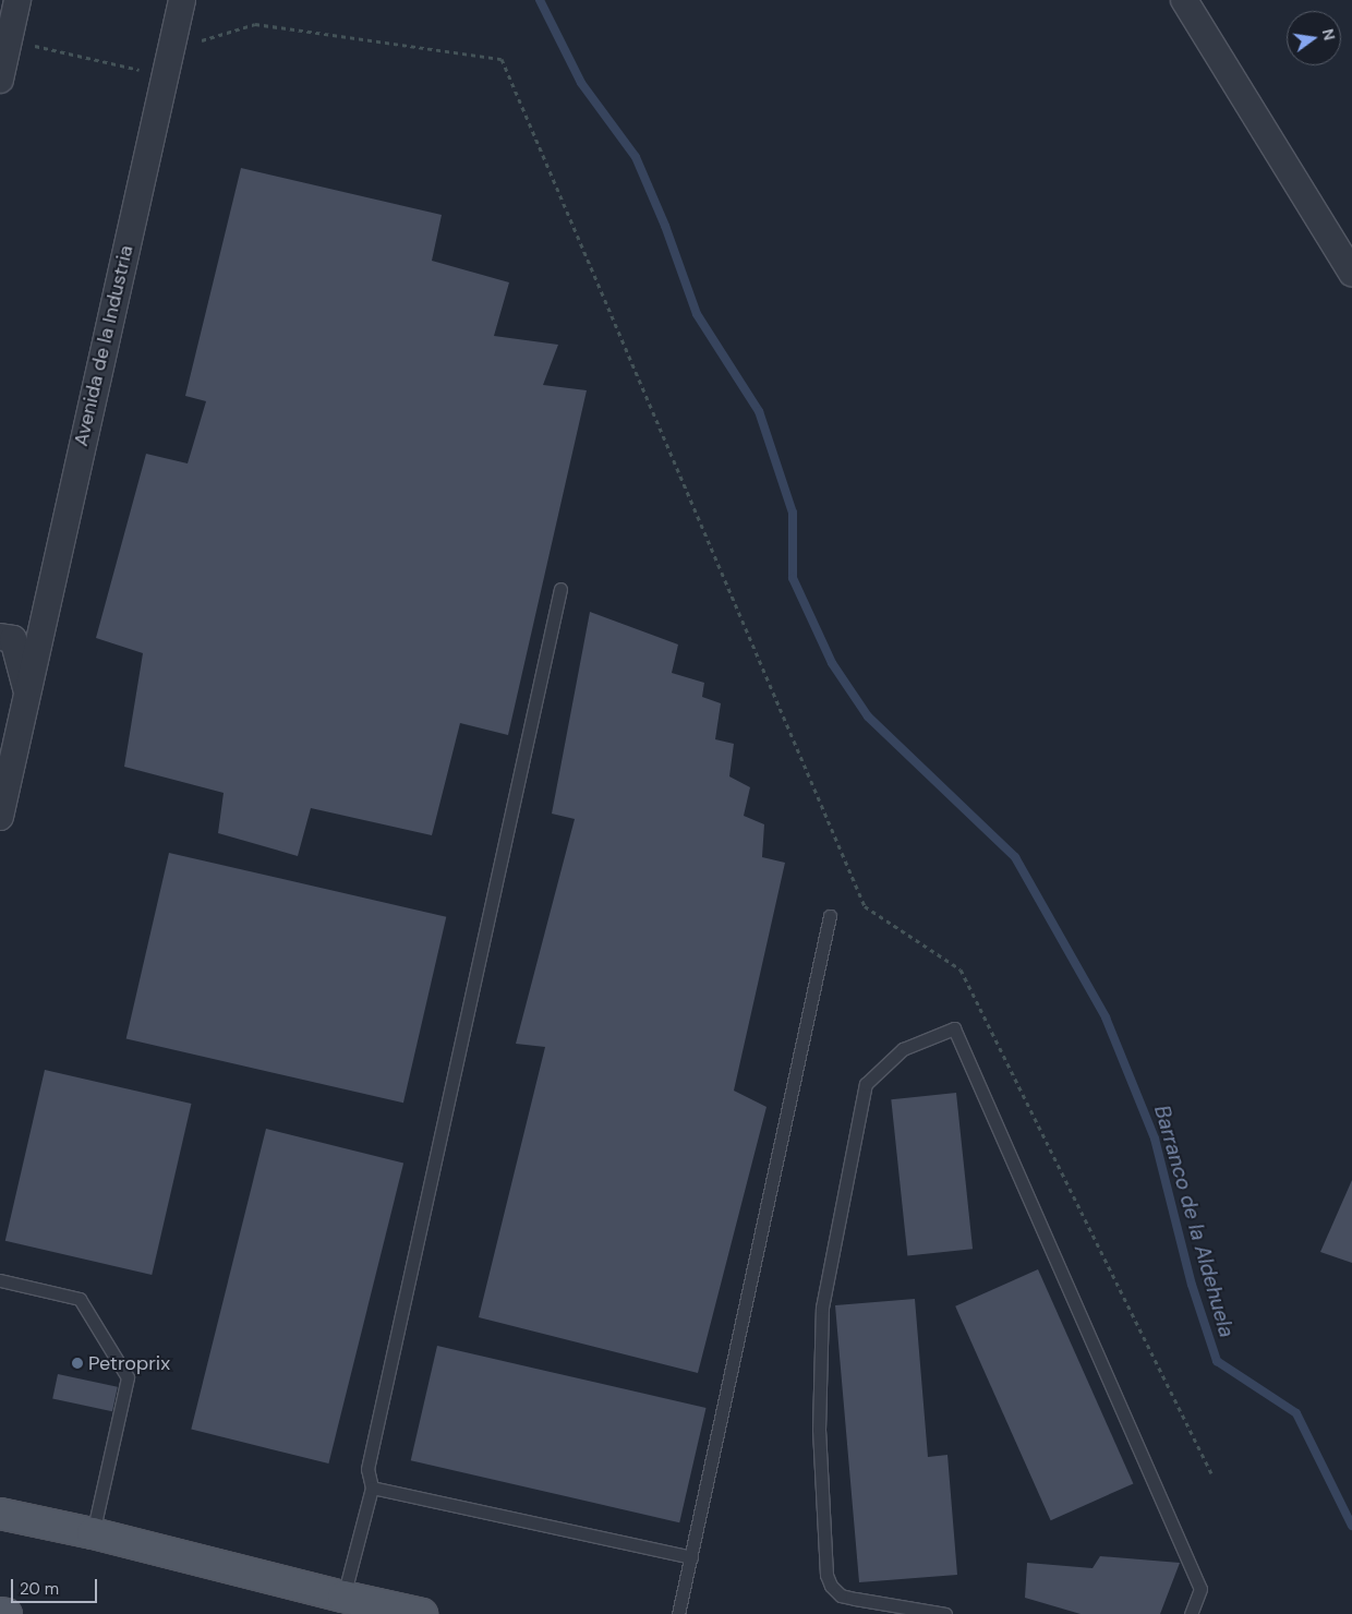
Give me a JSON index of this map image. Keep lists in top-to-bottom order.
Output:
{
  "streets": {
    "street": ["Avenida de la Industria"]
  },
  "water": ["Barranco de la Aldehuela"],
  "places": ["Petroprix"],
  "scale_bar": "20 m",
  "north": "right"
}
